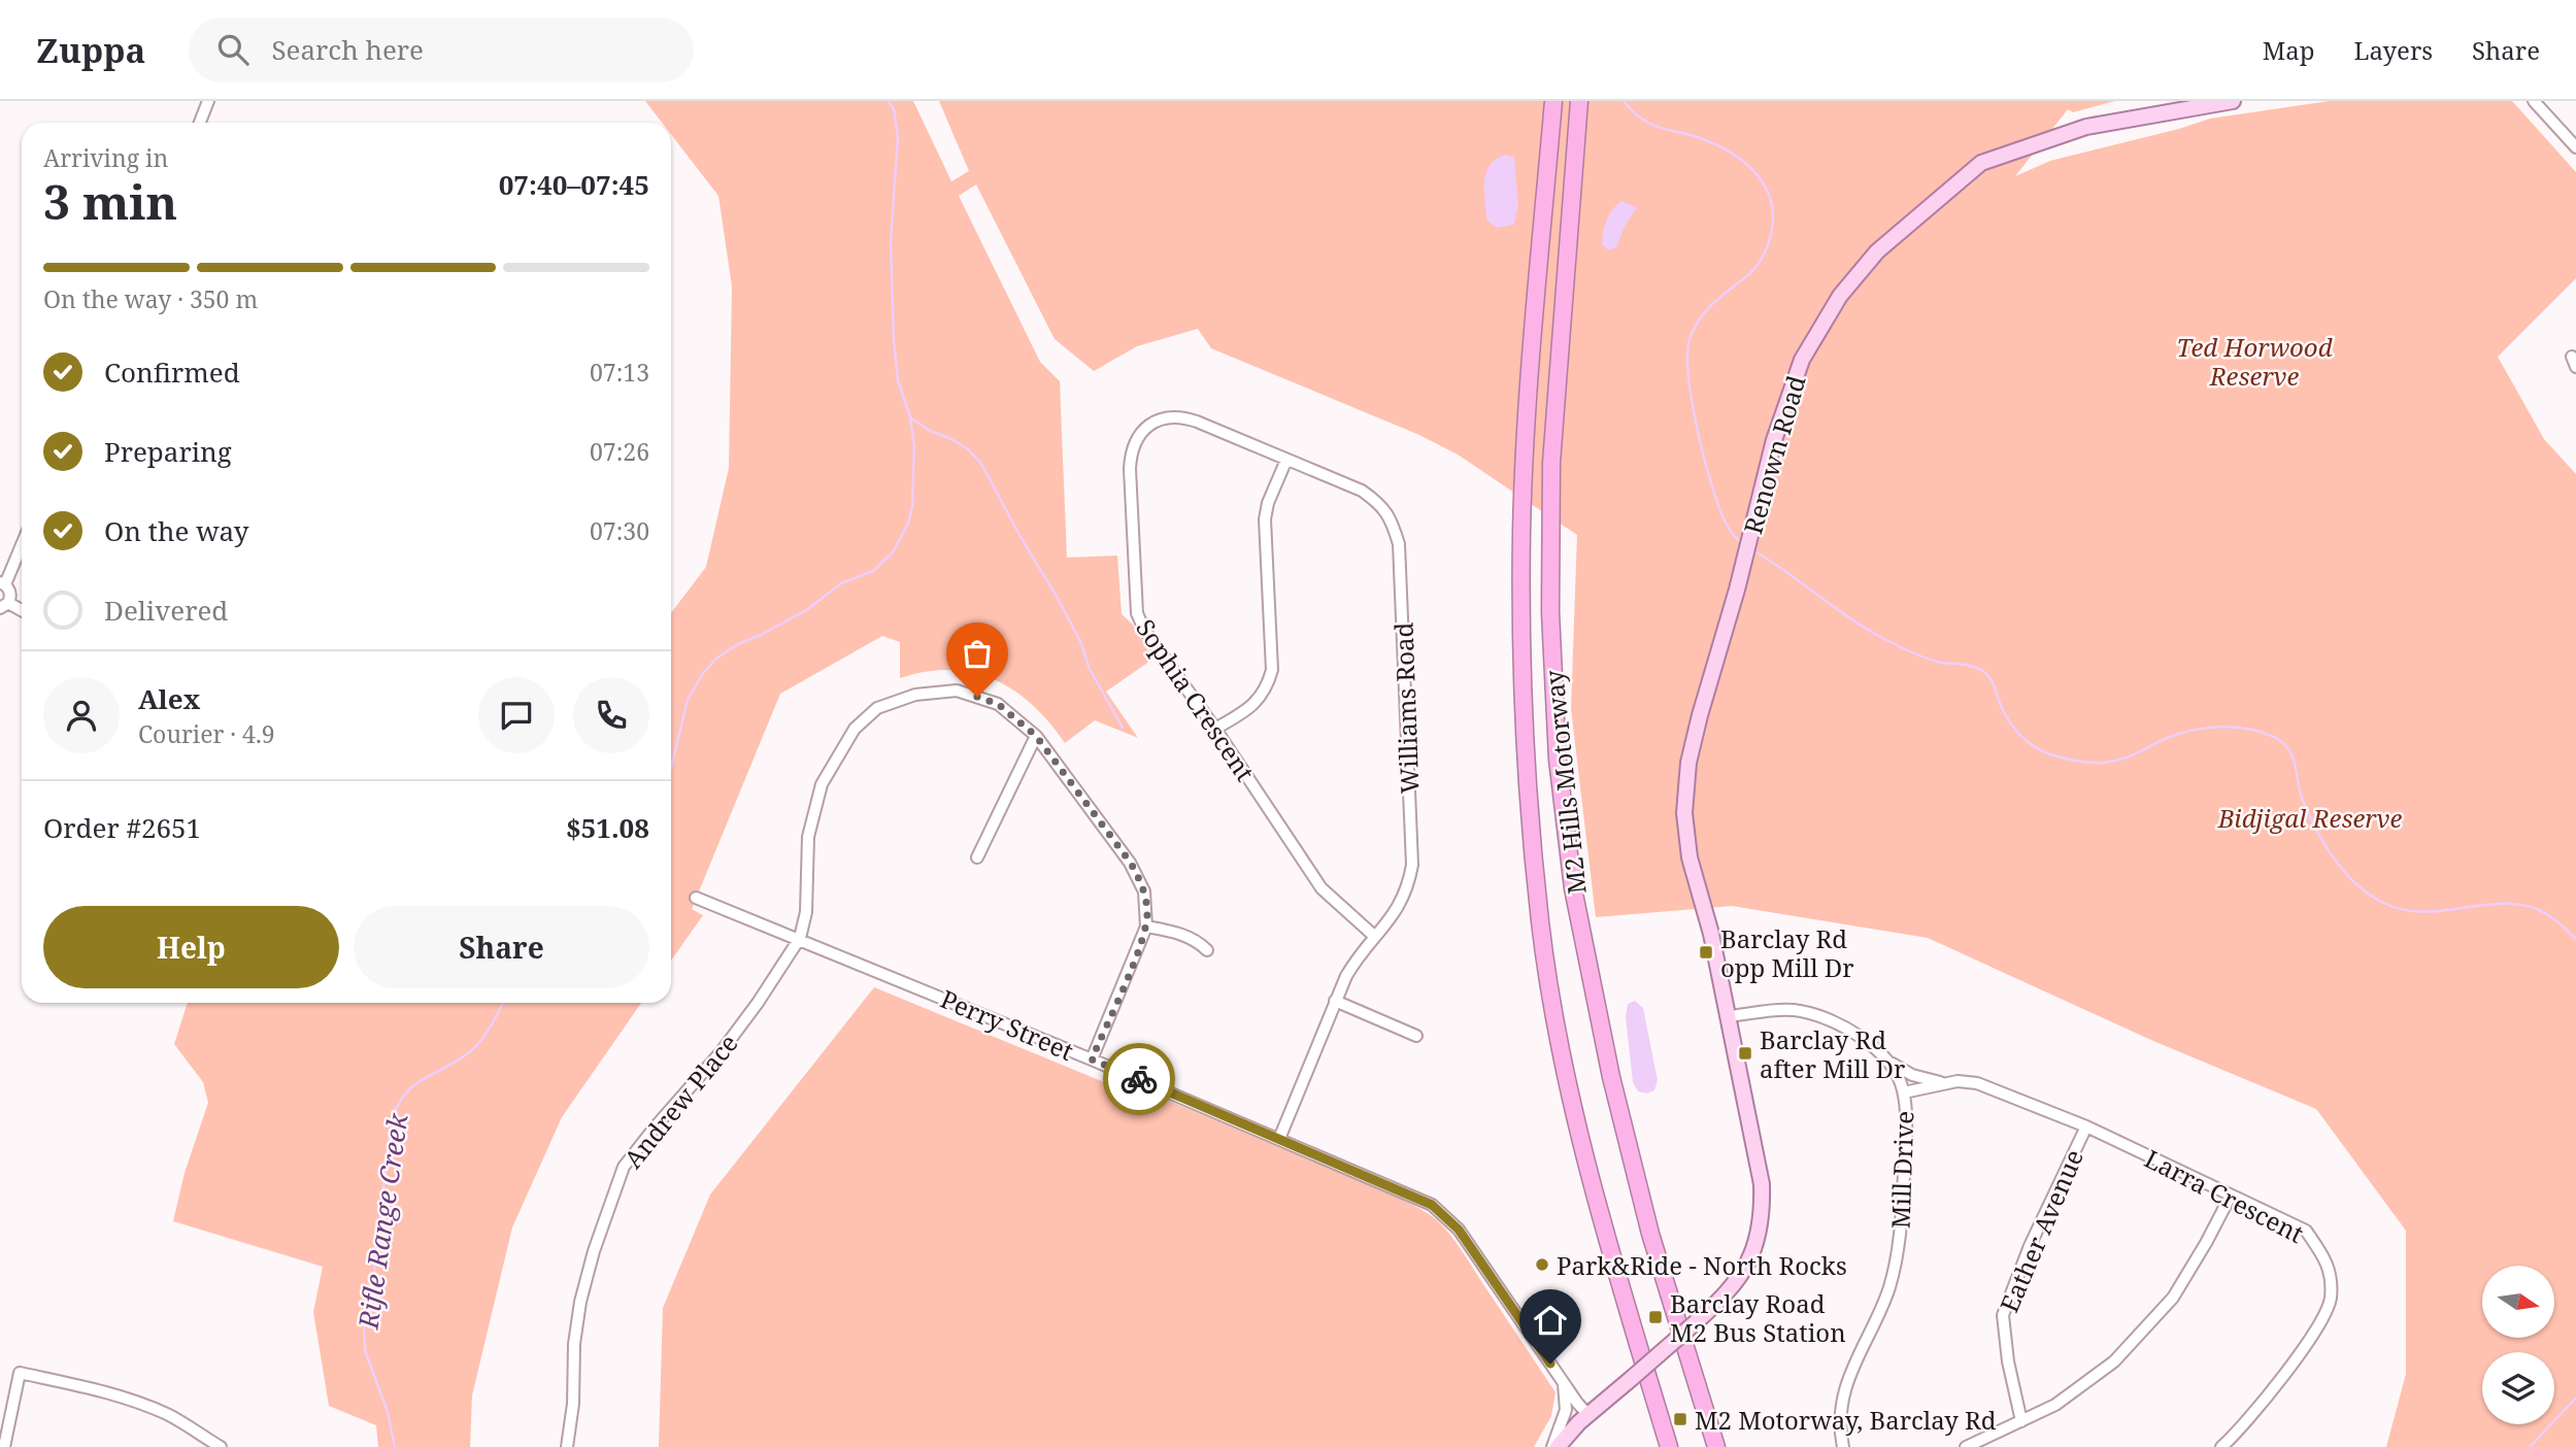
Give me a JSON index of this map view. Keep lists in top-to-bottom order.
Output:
{
  "streets": {
    "highway": ["M2 Hills Motorway"],
    "main road": ["Renown Road"],
    "street": [
      "Sophia Crescent",
      "Williams Road",
      "Perry Street",
      "Andrew Place",
      "Mill Drive",
      "Larra Crescent",
      "Eather Avenue"
    ]
  },
  "crossings": [
    ["Renown Road", "Perry Street"],
    ["Renown Road", "Mill Drive"],
    ["Sophia Crescent", "Williams Road"],
    ["Williams Road", "Perry Street"],
    ["Perry Street", "Andrew Place"],
    ["Mill Drive", "Larra Crescent"],
    ["Larra Crescent", "Eather Avenue"]
  ],
  "water": ["Rifle Range Creek"],
  "parks": ["Ted Horwood Reserve", "Bidjigal Reserve"],
  "places": {
    "transit": [
      "Barclay Rd opp Mill Dr",
      "Barclay Rd after Mill Dr",
      "Barclay Road M2 Bus Station",
      "M2 Motorway, Barclay Rd"
    ],
    "other": ["Park&Ride - North Rocks"]
  },
  "north": "right",
  "page": {
    "header": "Zuppa",
    "search": "Search here",
    "nav": ["Map", "Layers", "Share"],
    "heading": ["3 min", "Arriving in", "07:40–07:45"],
    "panel": [
      "Alex",
      "Courier · 4.9",
      "Order #2651",
      "$51.08"
    ],
    "bar": "On the way · 350 m",
    "list": [
      ["Confirmed", "07:13"],
      ["Preparing", "07:26"],
      ["On the way", "07:30"],
      "Delivered"
    ],
    "buttons": ["Help", "Share"]
  }
}
